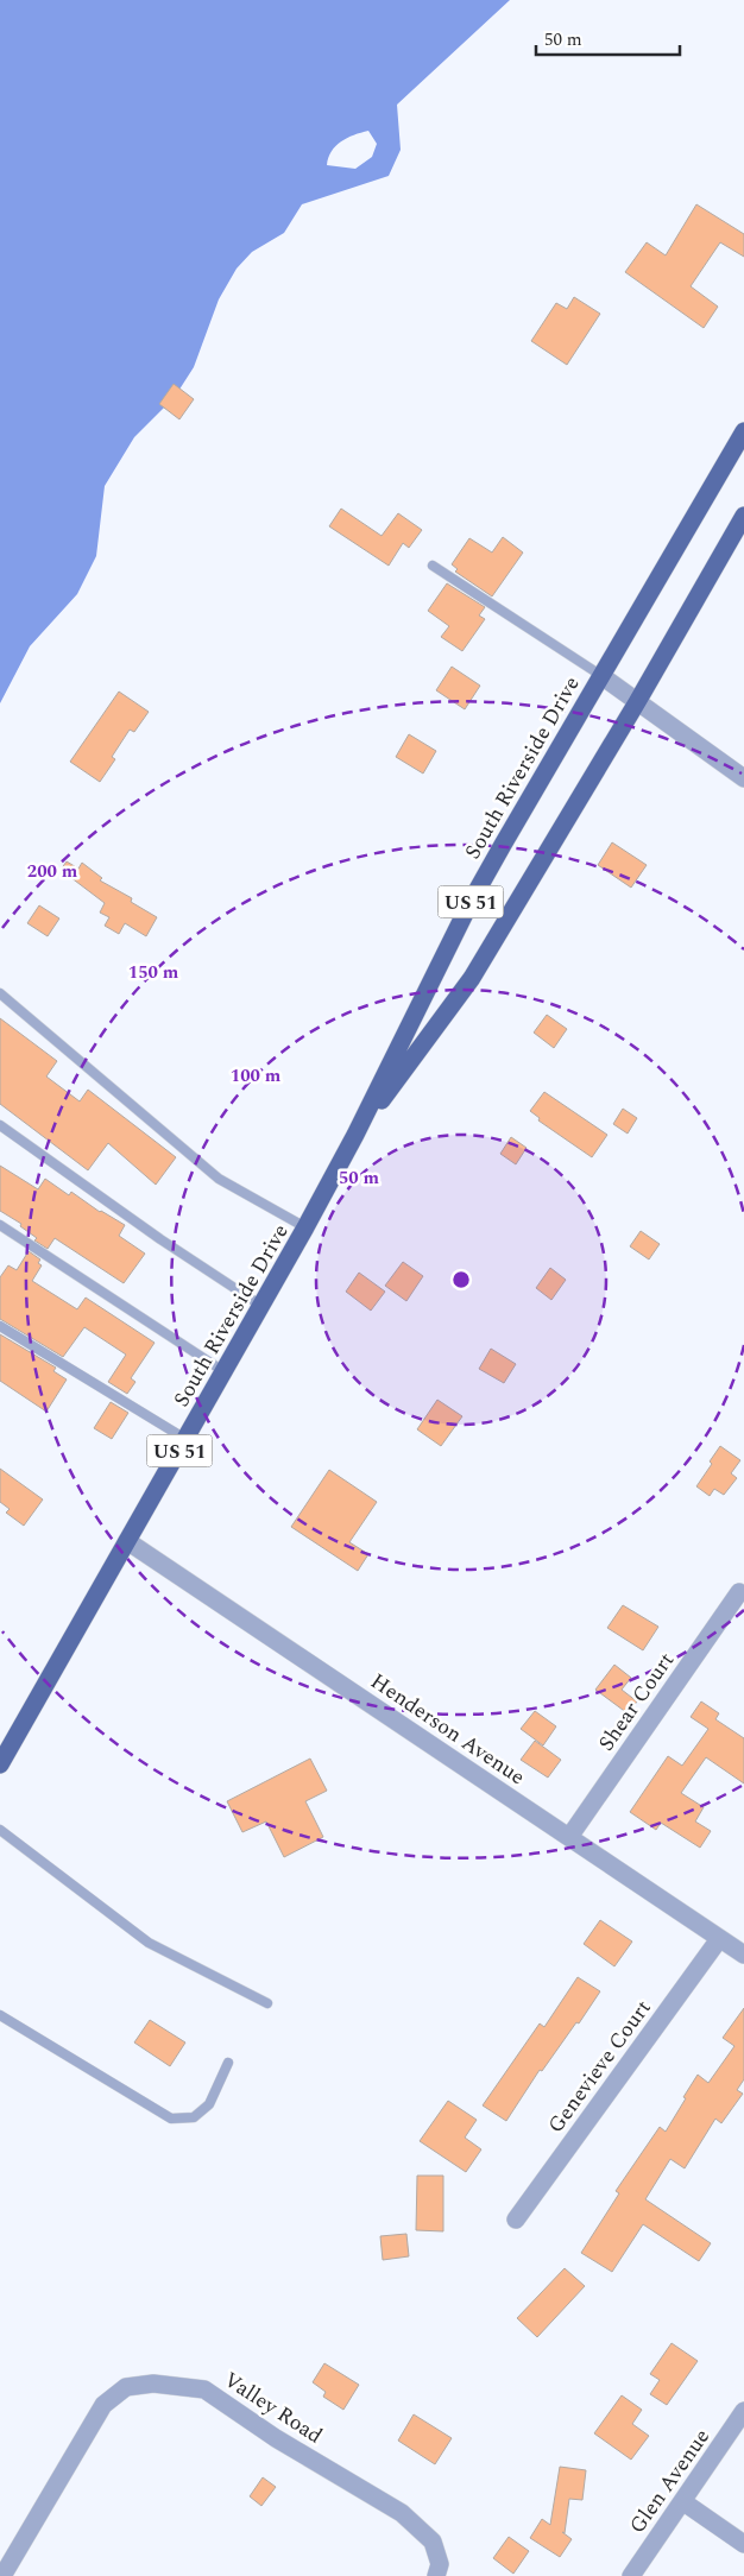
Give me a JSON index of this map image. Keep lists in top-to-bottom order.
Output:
{
  "streets": {
    "main road": ["South Riverside Drive", "US 51"],
    "street": [
      "Shear Court",
      "Henderson Avenue",
      "Genevieve Court",
      "Valley Road",
      "Glen Avenue"
    ]
  },
  "crossings": [
    ["South Riverside Drive", "Henderson Avenue"],
    ["Shear Court", "Henderson Avenue"],
    ["Henderson Avenue", "Genevieve Court"]
  ],
  "scale_bar": "50 m",
  "rings": [
    "200 m",
    "150 m",
    "100 m",
    "50 m"
  ]
}
